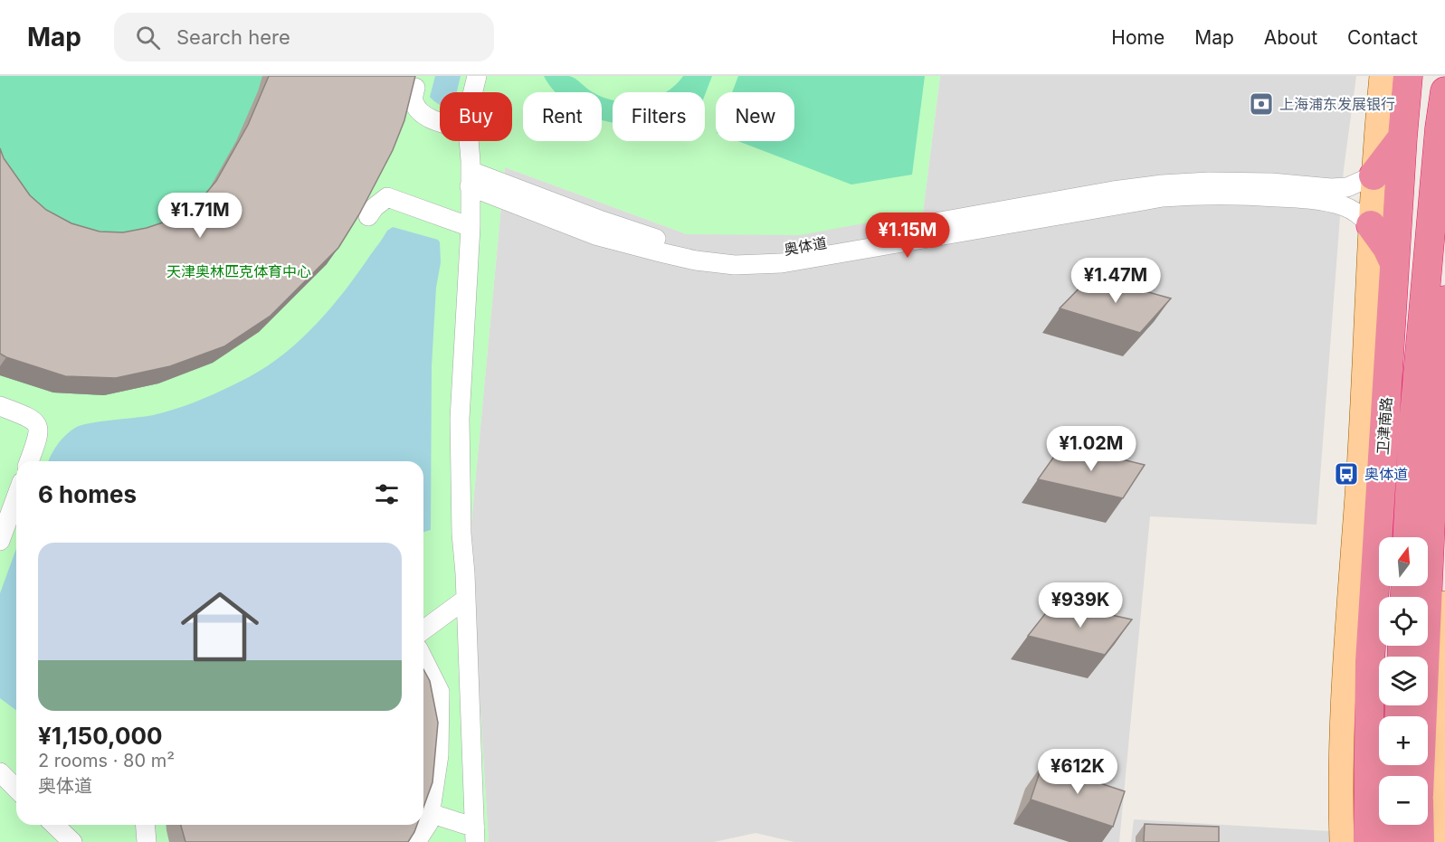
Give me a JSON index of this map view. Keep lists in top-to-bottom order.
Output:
{
  "streets": {
    "highway": ["卫津南路"],
    "street": ["奥体道"]
  },
  "parks": ["天津奥林匹克体育中心"],
  "places": {
    "bank": ["上海浦东发展银行"],
    "bus stop": ["奥体道"]
  },
  "north": "top",
  "page": {
    "header": "Map",
    "search": "Search here",
    "nav": [
      "Home",
      "Map",
      "About",
      "Contact"
    ],
    "chip": [
      "Buy",
      "Rent",
      "Filters",
      "New"
    ],
    "price": [
      "¥1.71M",
      "¥1.15M",
      "¥1.47M",
      "¥1.02M",
      "¥939K",
      "¥612K"
    ],
    "heading": "6 homes",
    "list": [
      {
        "name": "¥1,150,000",
        "note": "2 rooms · 80 m² · 奥体道"
      }
    ],
    "map_buttons": ["+", "−"]
  }
}
